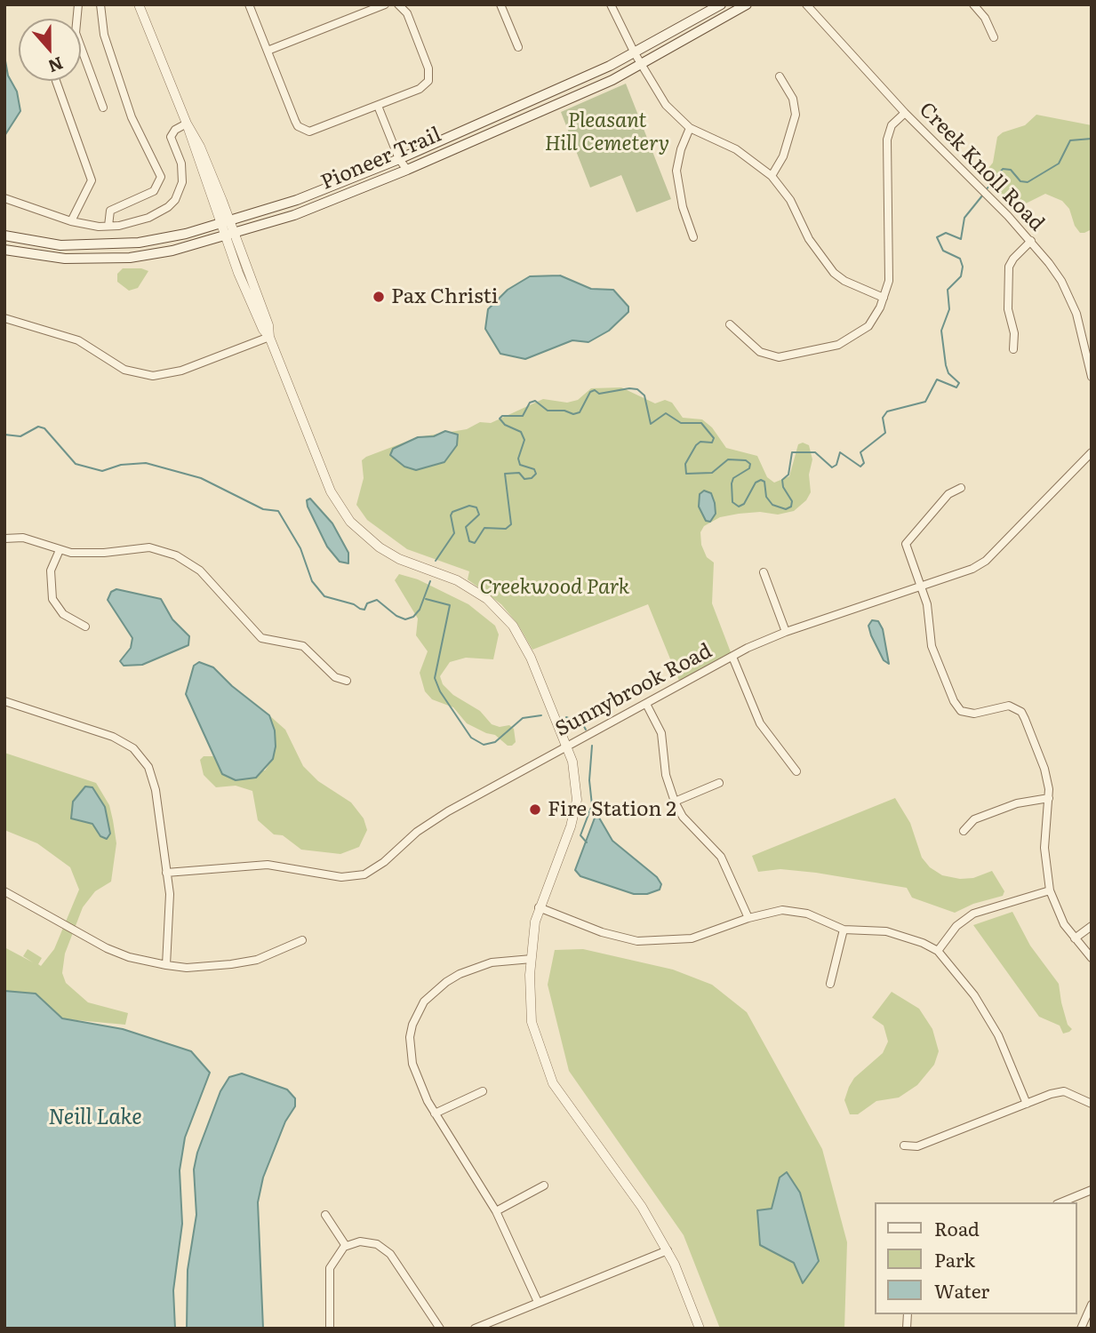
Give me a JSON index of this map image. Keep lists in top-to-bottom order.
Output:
{
  "streets": {
    "main road": ["Pioneer Trail"],
    "street": ["Creek Knoll Road", "Sunnybrook Road"]
  },
  "water": ["Neill Lake"],
  "parks": ["Pleasant Hill Cemetery", "Creekwood Park"],
  "places": ["Pax Christi", "Fire Station 2"],
  "legend": ["Road", "Park", "Water"],
  "north": "bottom"
}
